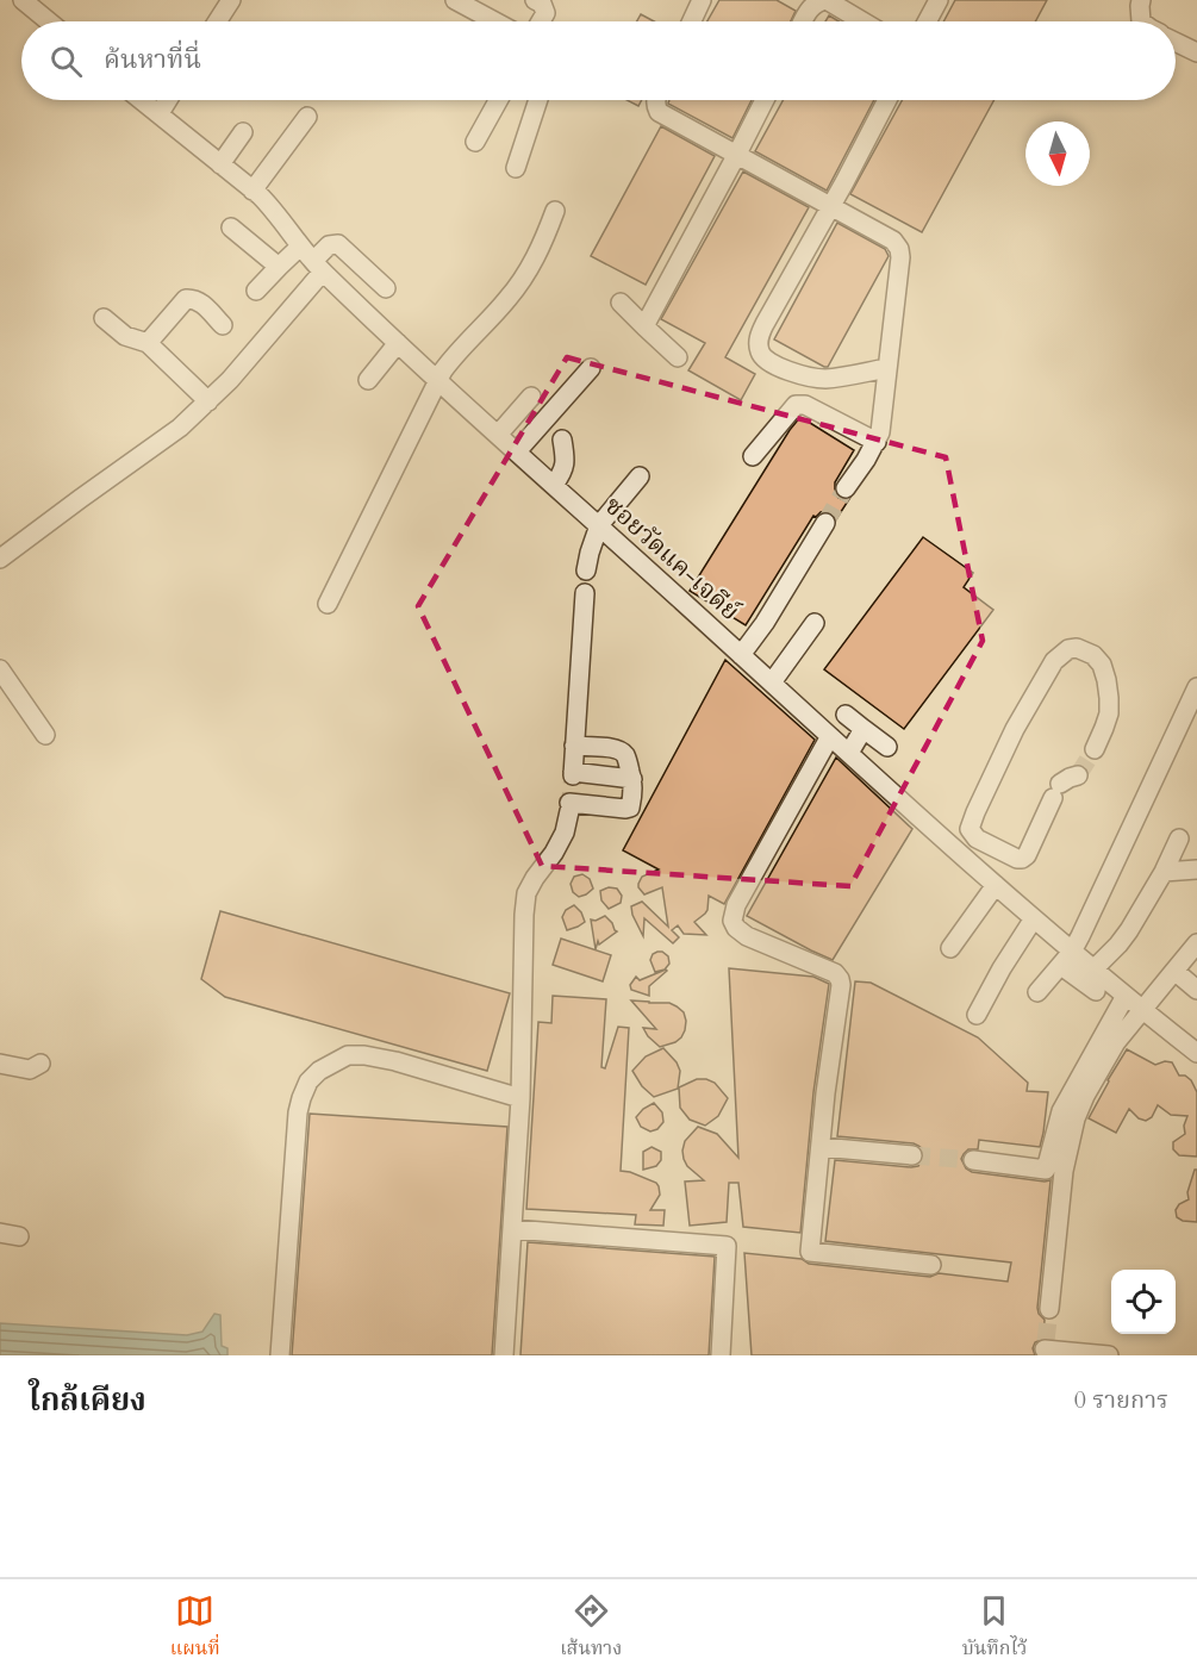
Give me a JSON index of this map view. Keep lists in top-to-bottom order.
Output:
{
  "streets": {
    "street": ["ซอยวัดแค-เจดีย์"]
  },
  "north": "bottom",
  "page": {
    "search": "ค้นหาที่นี่",
    "heading": ["ใกล้เคียง", "0 รายการ"],
    "nav": ["แผนที่", "เส้นทาง", "บันทึกไว้"]
  }
}
